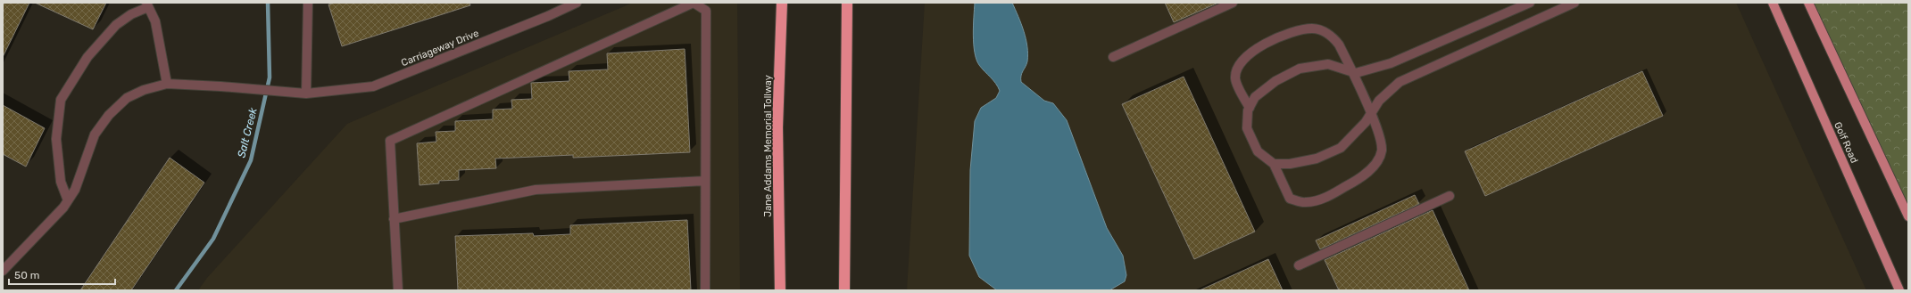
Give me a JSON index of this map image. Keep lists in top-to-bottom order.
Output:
{
  "streets": {
    "highway": ["Jane Addams Memorial Tollway"],
    "main road": ["Golf Road"],
    "street": ["Carriageway Drive"]
  },
  "water": ["Salt Creek"],
  "scale_bar": "50 m"
}
